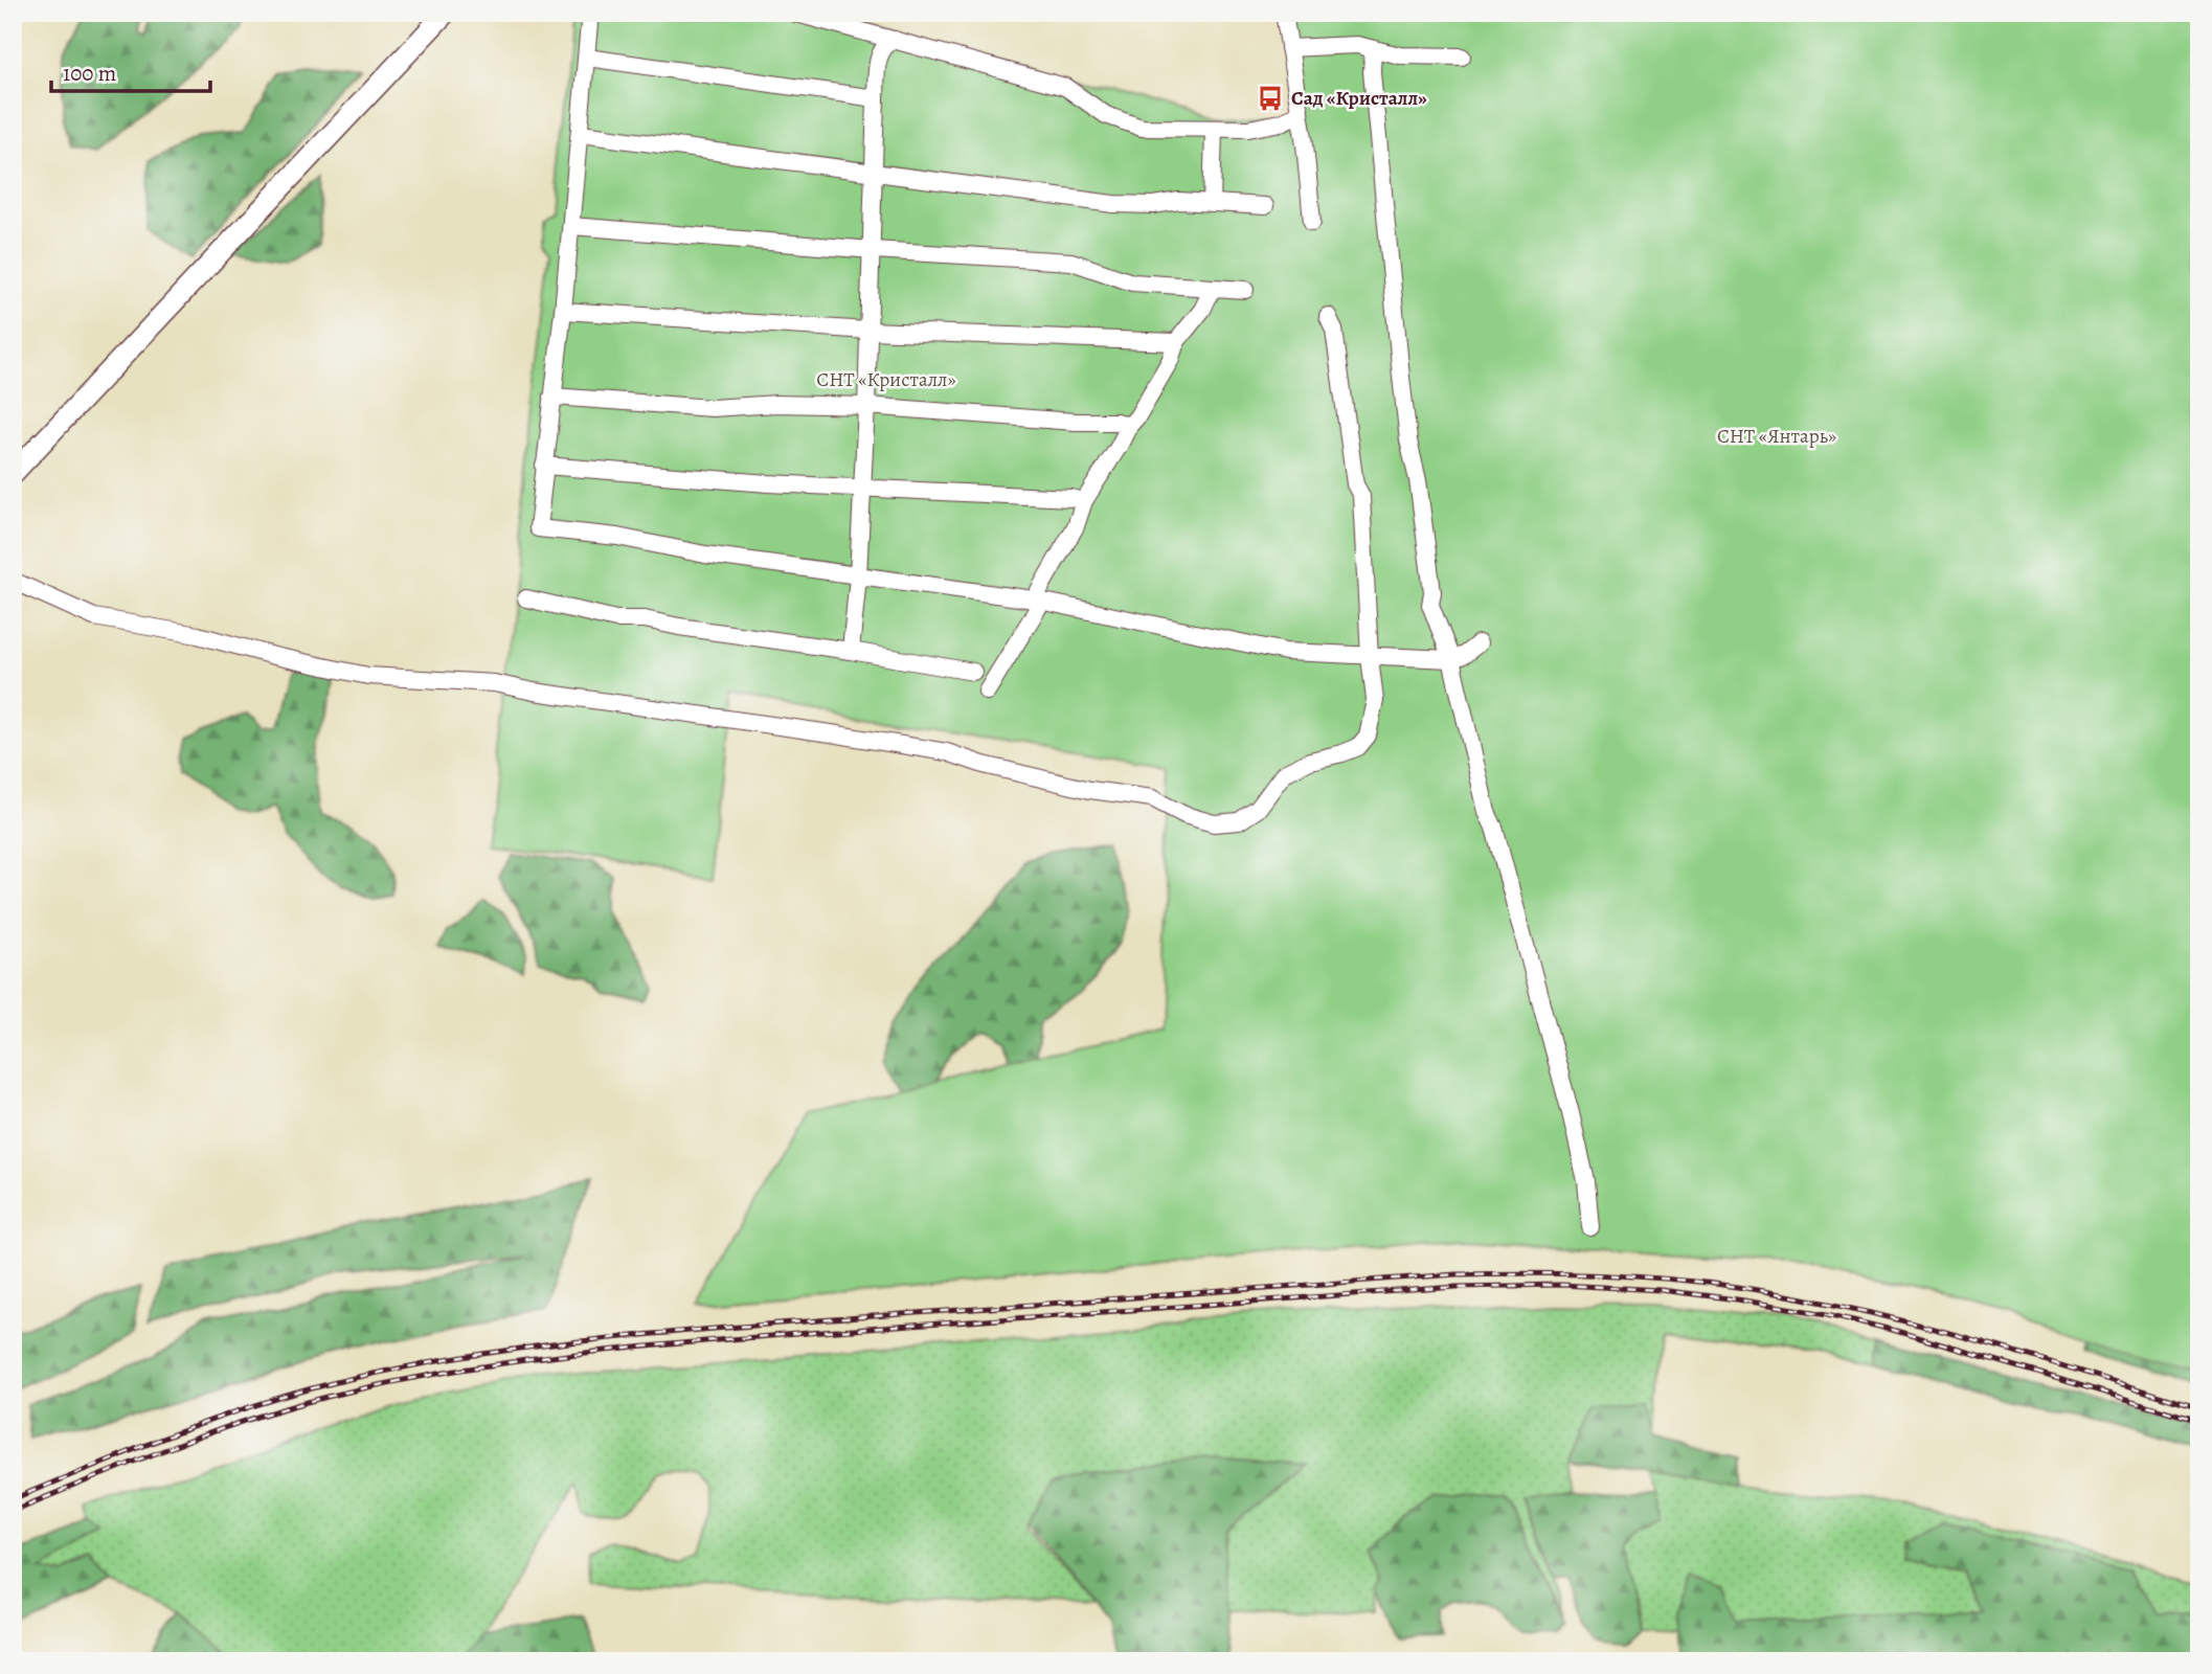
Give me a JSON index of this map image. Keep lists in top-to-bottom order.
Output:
{
  "parks": ["СНТ «Кристалл»", "СНТ «Янтарь»"],
  "places": {
    "bus stop": ["Сад «Кристалл»"]
  },
  "scale_bar": "100 m"
}
